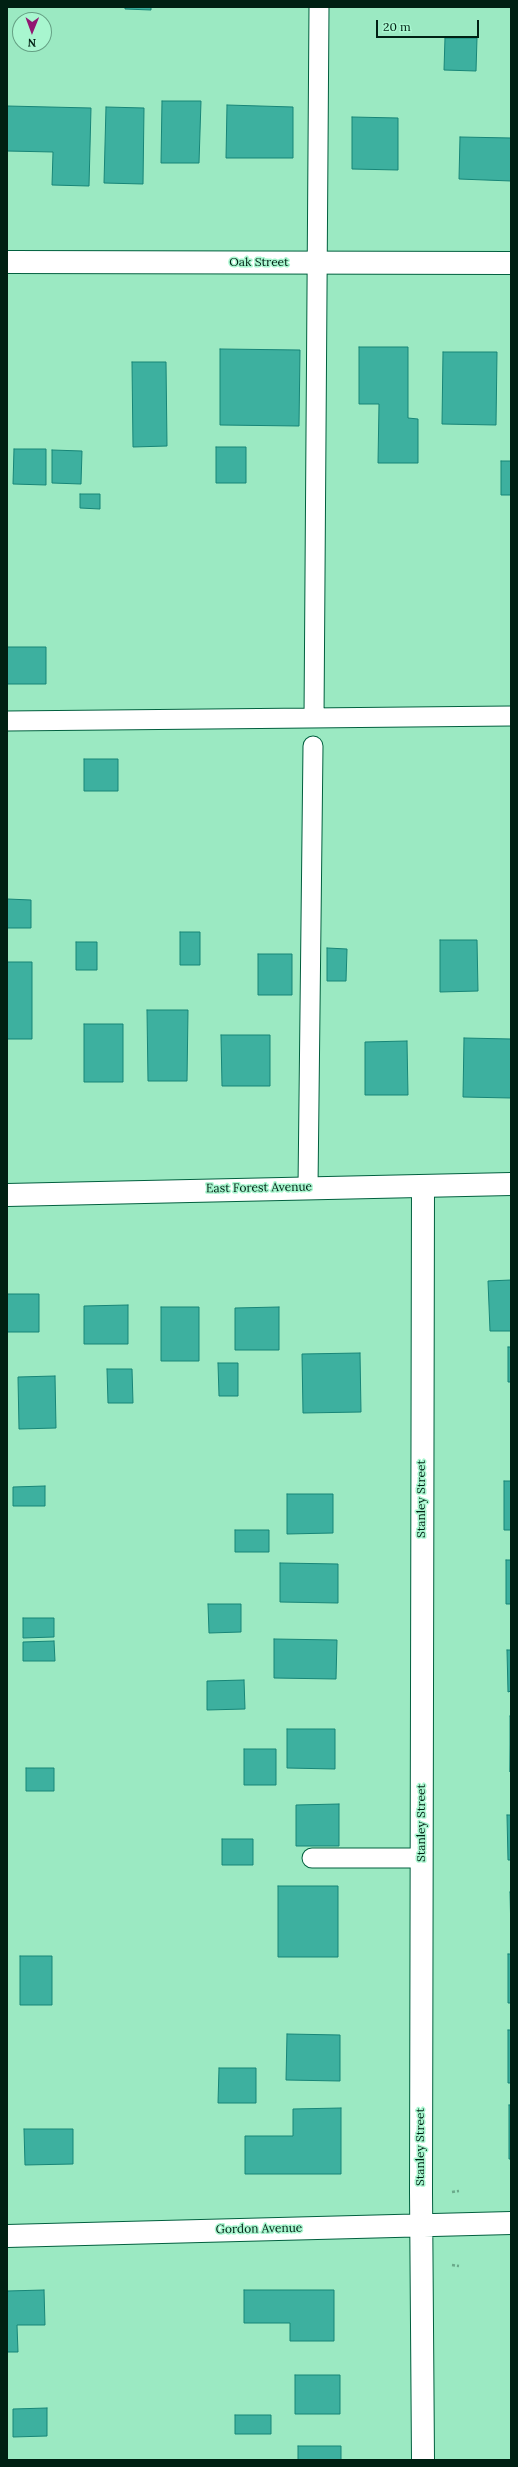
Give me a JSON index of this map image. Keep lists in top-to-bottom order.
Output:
{
  "streets": {
    "street": [
      "Oak Street",
      "East Forest Avenue",
      "Stanley Street",
      "Gordon Avenue"
    ]
  },
  "crossings": [
    ["East Forest Avenue", "Stanley Street"],
    ["Stanley Street", "Gordon Avenue"]
  ],
  "scale_bar": "20 m",
  "north": "bottom"
}
